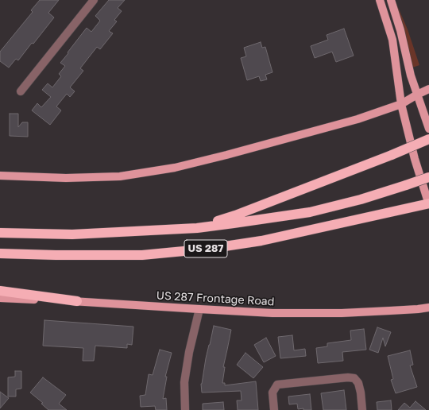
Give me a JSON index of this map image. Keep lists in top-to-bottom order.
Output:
{
  "streets": {
    "highway": ["US 287"],
    "main road": ["US 287 Frontage Road"]
  }
}
